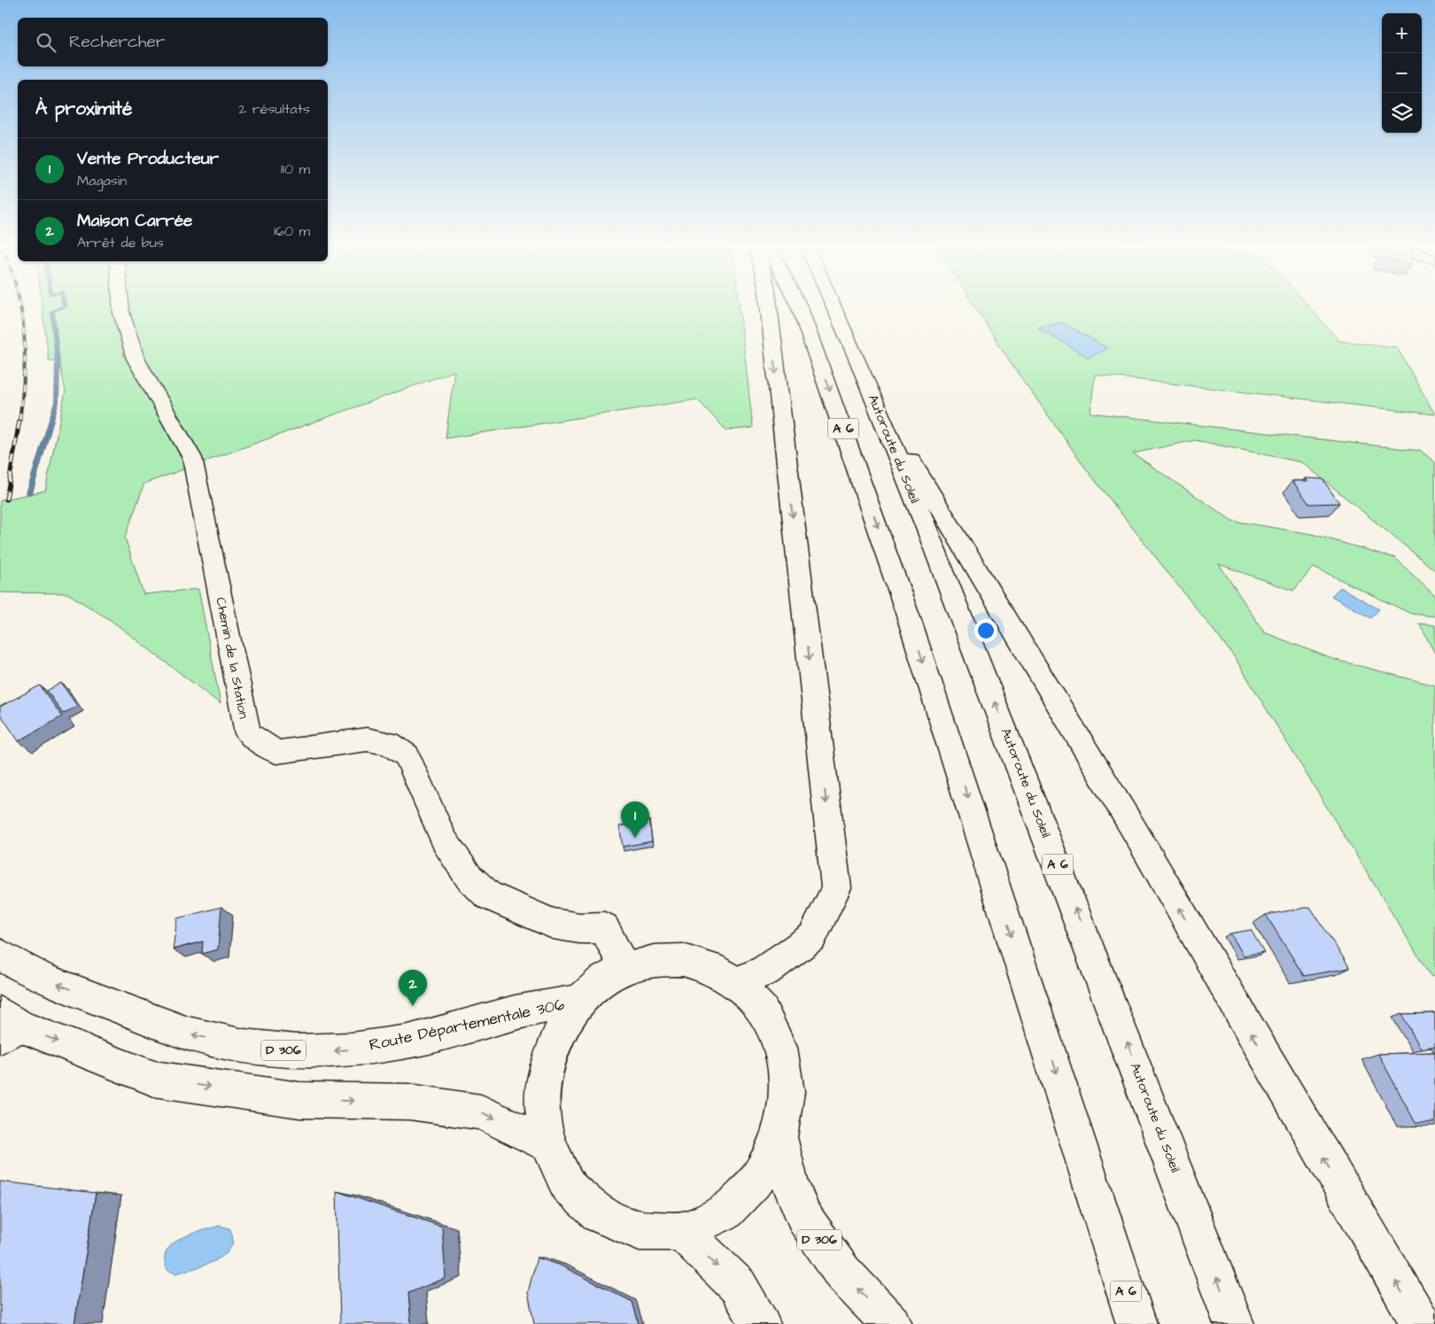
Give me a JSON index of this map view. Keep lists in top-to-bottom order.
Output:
{
  "streets": {
    "main road": [
      "A 6",
      "Autoroute du Soleil",
      "Chemin de la Station",
      "Route Départementale 306",
      "D 306"
    ]
  },
  "page": {
    "map_buttons": ["+", "−"],
    "search": "Rechercher",
    "heading": ["À proximité", "2 résultats"],
    "list": [
      {
        "mark": "1",
        "name": "Vente Producteur",
        "note": "Magasin",
        "value": "110 m"
      },
      {
        "mark": "2",
        "name": "Maison Carrée",
        "note": "Arrêt de bus",
        "value": "160 m"
      }
    ],
    "pins": ["1", "2"]
  }
}
